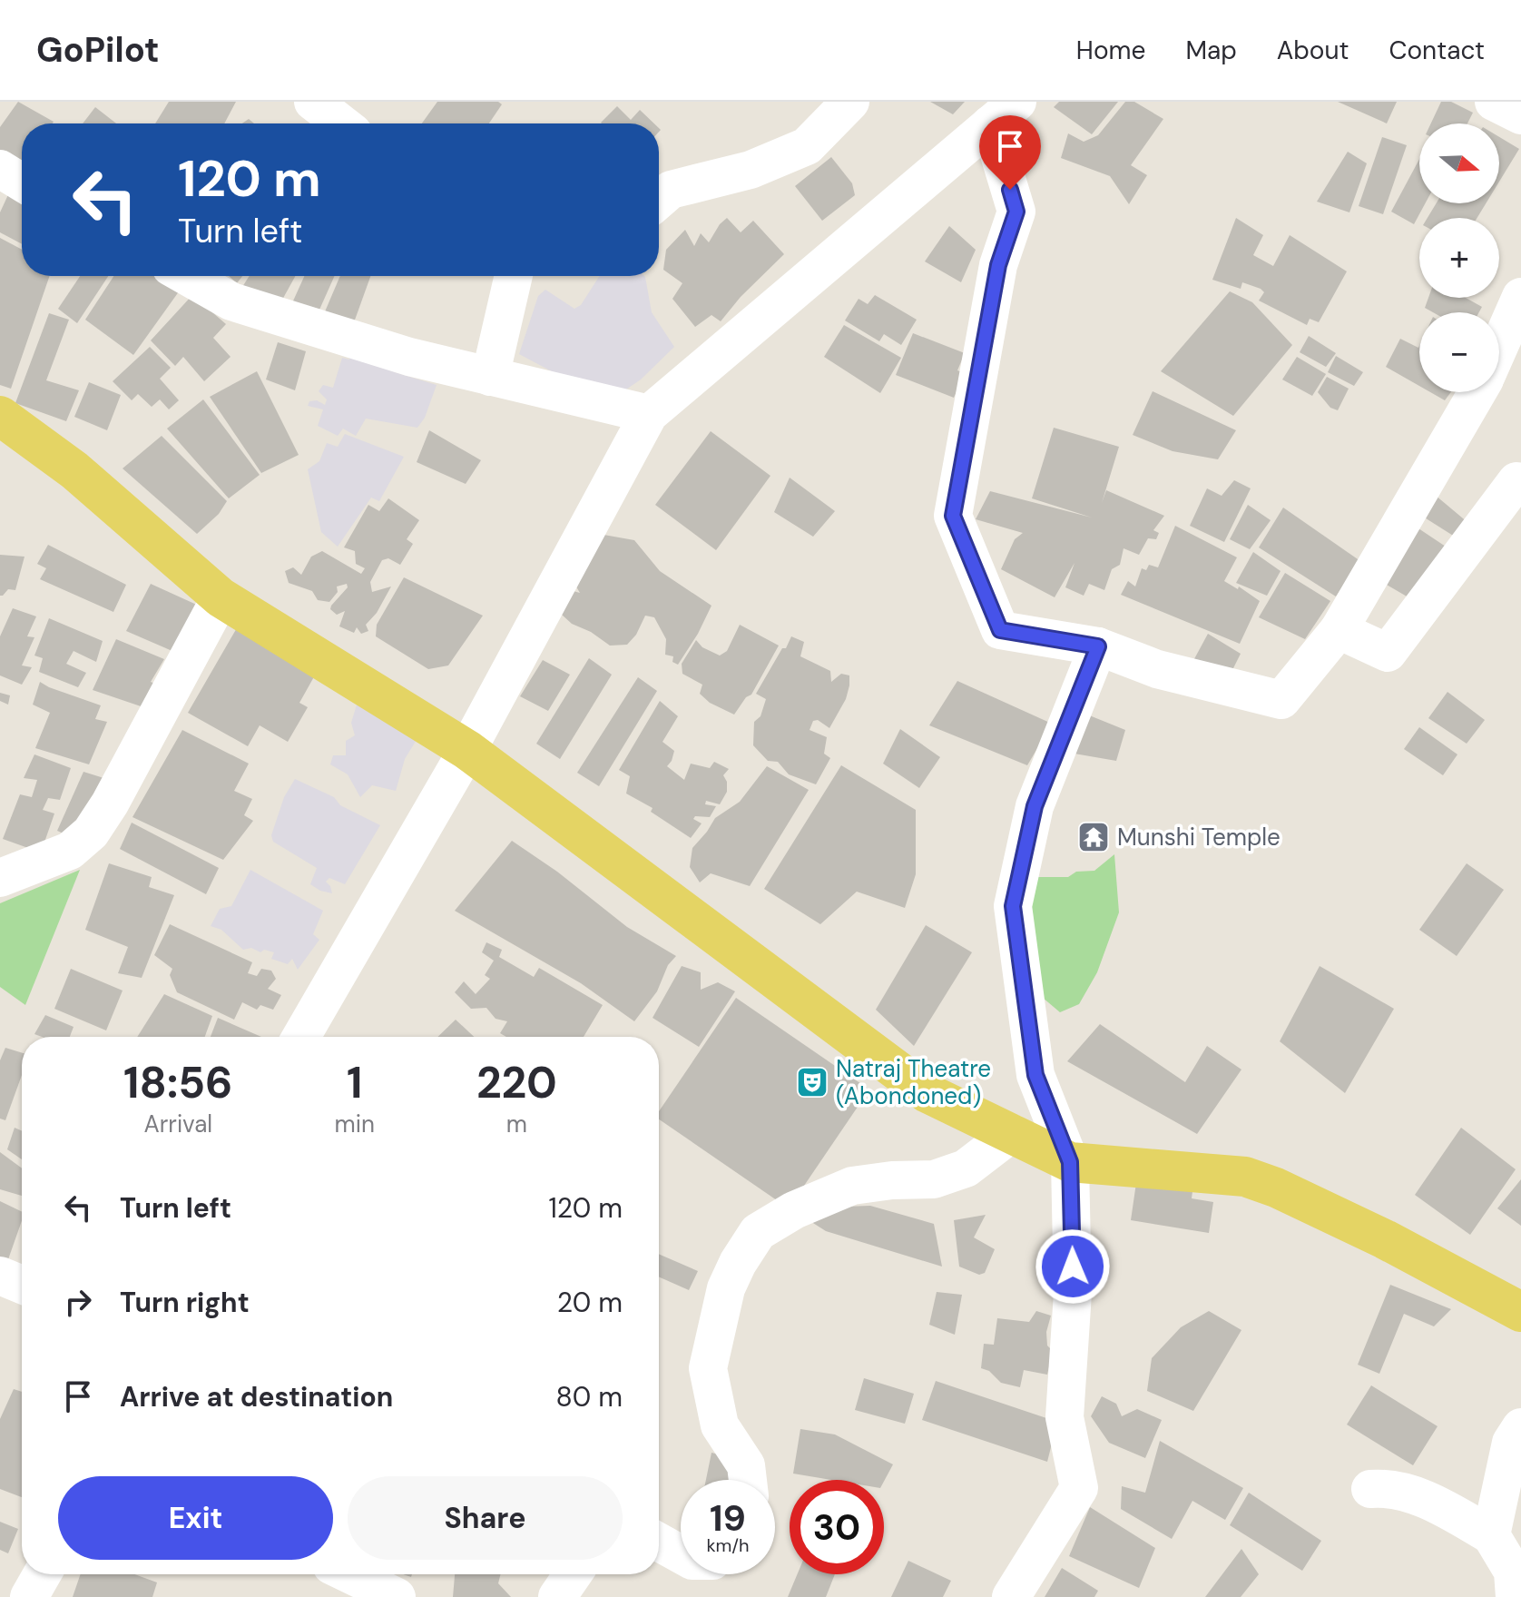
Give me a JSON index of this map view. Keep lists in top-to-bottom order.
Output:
{
  "places": {
    "temple": ["Munshi Temple"],
    "theatre": ["Natraj Theatre (Abondoned)"]
  },
  "north": "right",
  "page": {
    "header": "GoPilot",
    "nav": [
      "Home",
      "Map",
      "About",
      "Contact"
    ],
    "map_buttons": ["+", "−"],
    "turn": ["120 m", "Turn left"],
    "eta": [
      "18:56",
      "Arrival",
      "1",
      "min",
      "220",
      "m"
    ],
    "list": [
      {
        "name": "Turn left",
        "value": "120 m"
      },
      {
        "name": "Turn right",
        "value": "20 m"
      },
      {
        "name": "Arrive at destination",
        "value": "80 m"
      }
    ],
    "buttons": ["Exit", "Share"],
    "speed": "19 km/h",
    "limit": "30"
  }
}
